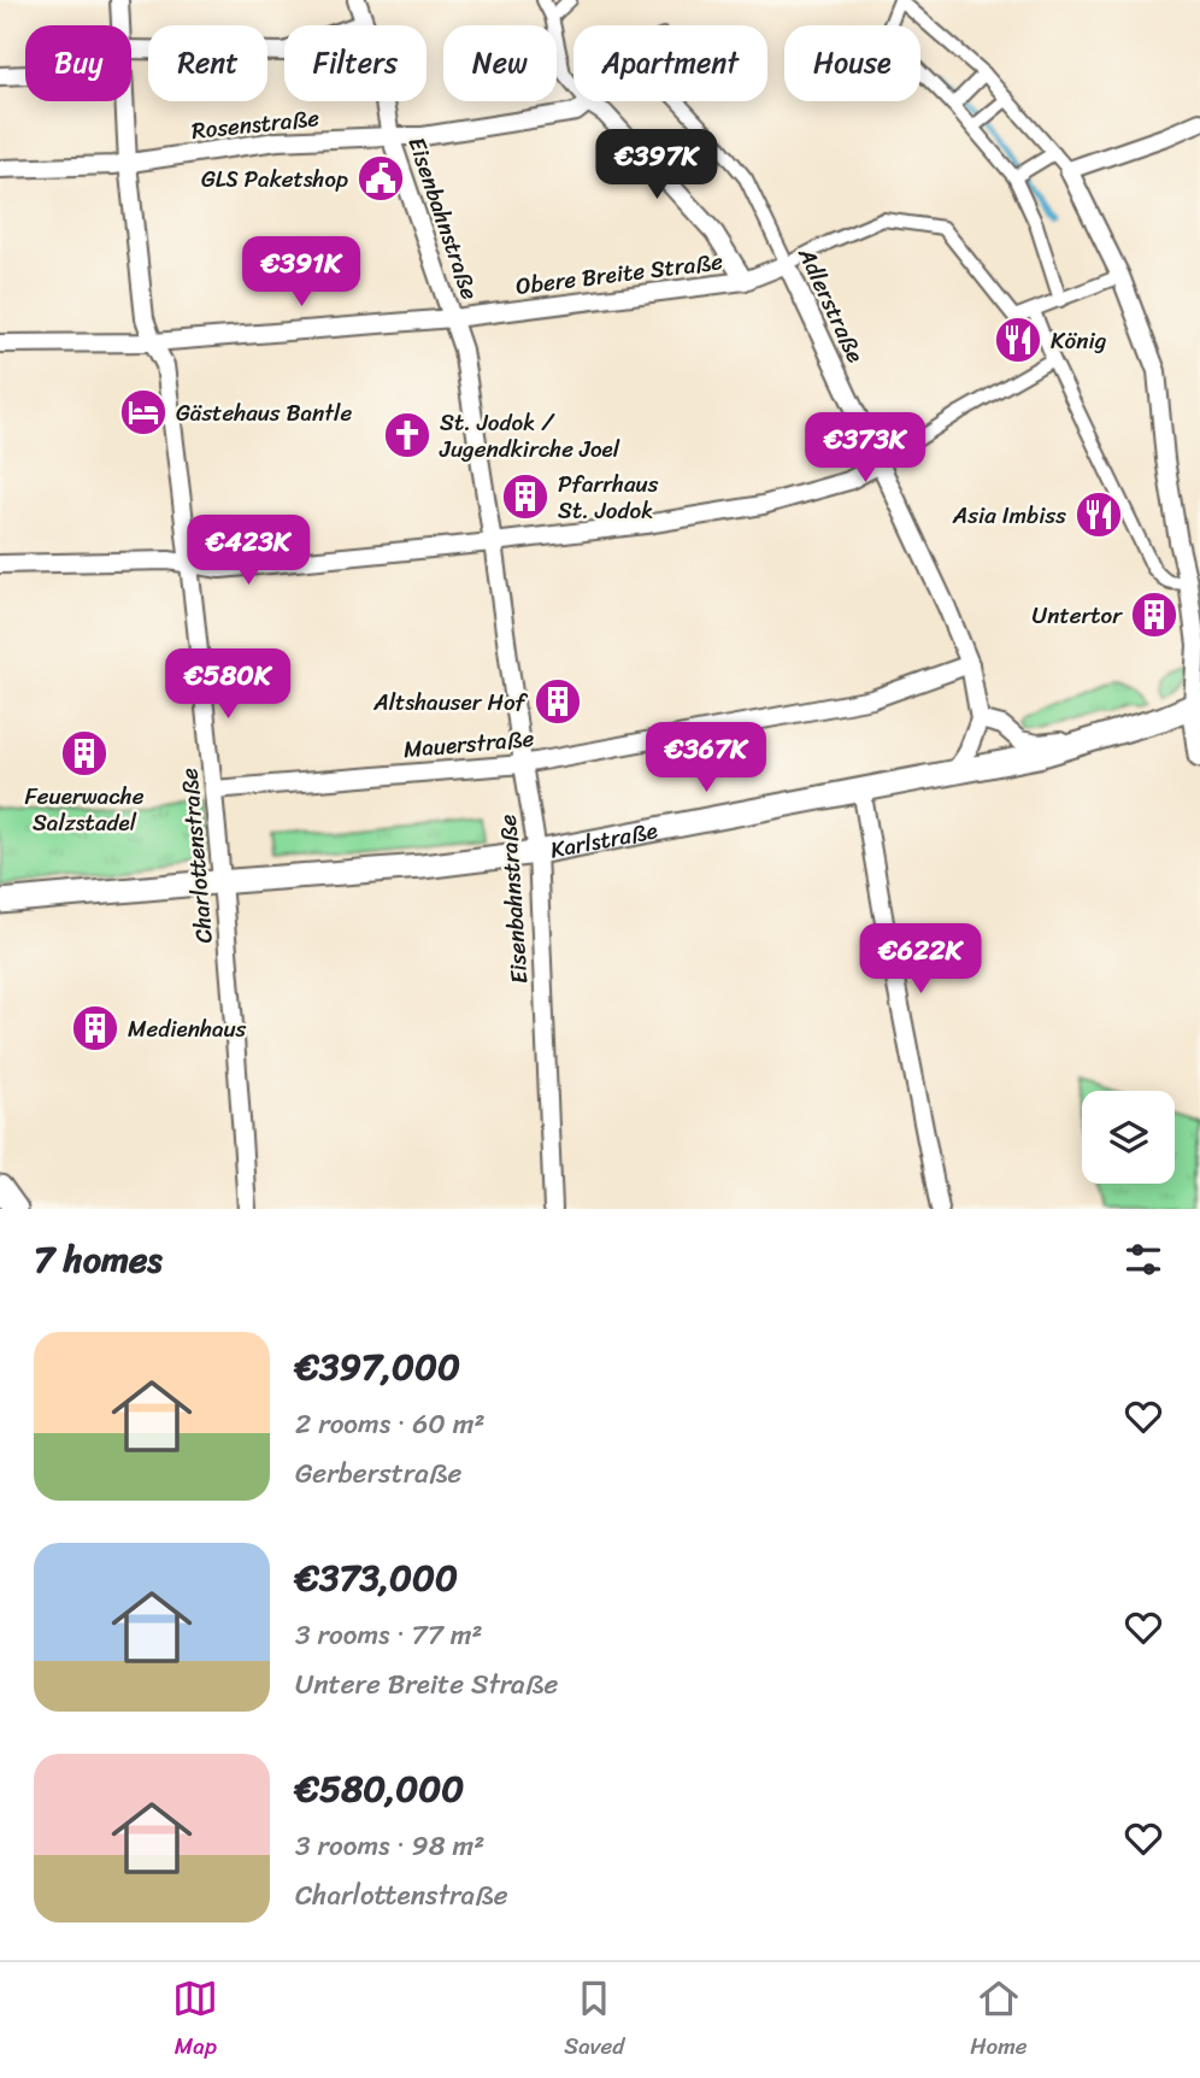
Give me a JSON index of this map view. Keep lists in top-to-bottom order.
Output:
{
  "streets": {
    "main road": ["Karlstraße"],
    "street": [
      "Rosenstraße",
      "Eisenbahnstraße",
      "Obere Breite Straße",
      "Adlerstraße",
      "Mauerstraße",
      "Charlottenstraße"
    ]
  },
  "crossings": [
    ["Rosenstraße", "Eisenbahnstraße"],
    ["Rosenstraße", "Charlottenstraße"],
    ["Eisenbahnstraße", "Obere Breite Straße"],
    ["Eisenbahnstraße", "Mauerstraße"],
    ["Eisenbahnstraße", "Karlstraße"],
    ["Obere Breite Straße", "Adlerstraße"],
    ["Obere Breite Straße", "Charlottenstraße"],
    ["Adlerstraße", "Mauerstraße"],
    ["Mauerstraße", "Charlottenstraße"],
    ["Karlstraße", "Charlottenstraße"]
  ],
  "places": {
    "public building": ["GLS Paketshop"],
    "restaurant": ["König", "Asia Imbiss"],
    "hotel": ["Gästehaus Bantle"],
    "church": ["St. Jodok / Jugendkirche Joel"],
    "building": [
      "Pfarrhaus St. Jodok",
      "Untertor",
      "Altshauser Hof",
      "Feuerwache Salzstadel",
      "Medienhaus"
    ]
  },
  "page": {
    "chip": [
      "Buy",
      "Rent",
      "Filters",
      "New",
      "Apartment",
      "House"
    ],
    "price": [
      "€397K",
      "€391K",
      "€373K",
      "€423K",
      "€580K",
      "€367K",
      "€622K"
    ],
    "heading": "7 homes",
    "list": [
      {
        "name": "€397,000",
        "note": "2 rooms · 60 m² · Gerberstraße"
      },
      {
        "name": "€373,000",
        "note": "3 rooms · 77 m² · Untere Breite Straße"
      },
      {
        "name": "€580,000",
        "note": "3 rooms · 98 m² · Charlottenstraße"
      }
    ],
    "tabs": ["Map", "Saved", "Home"]
  }
}
